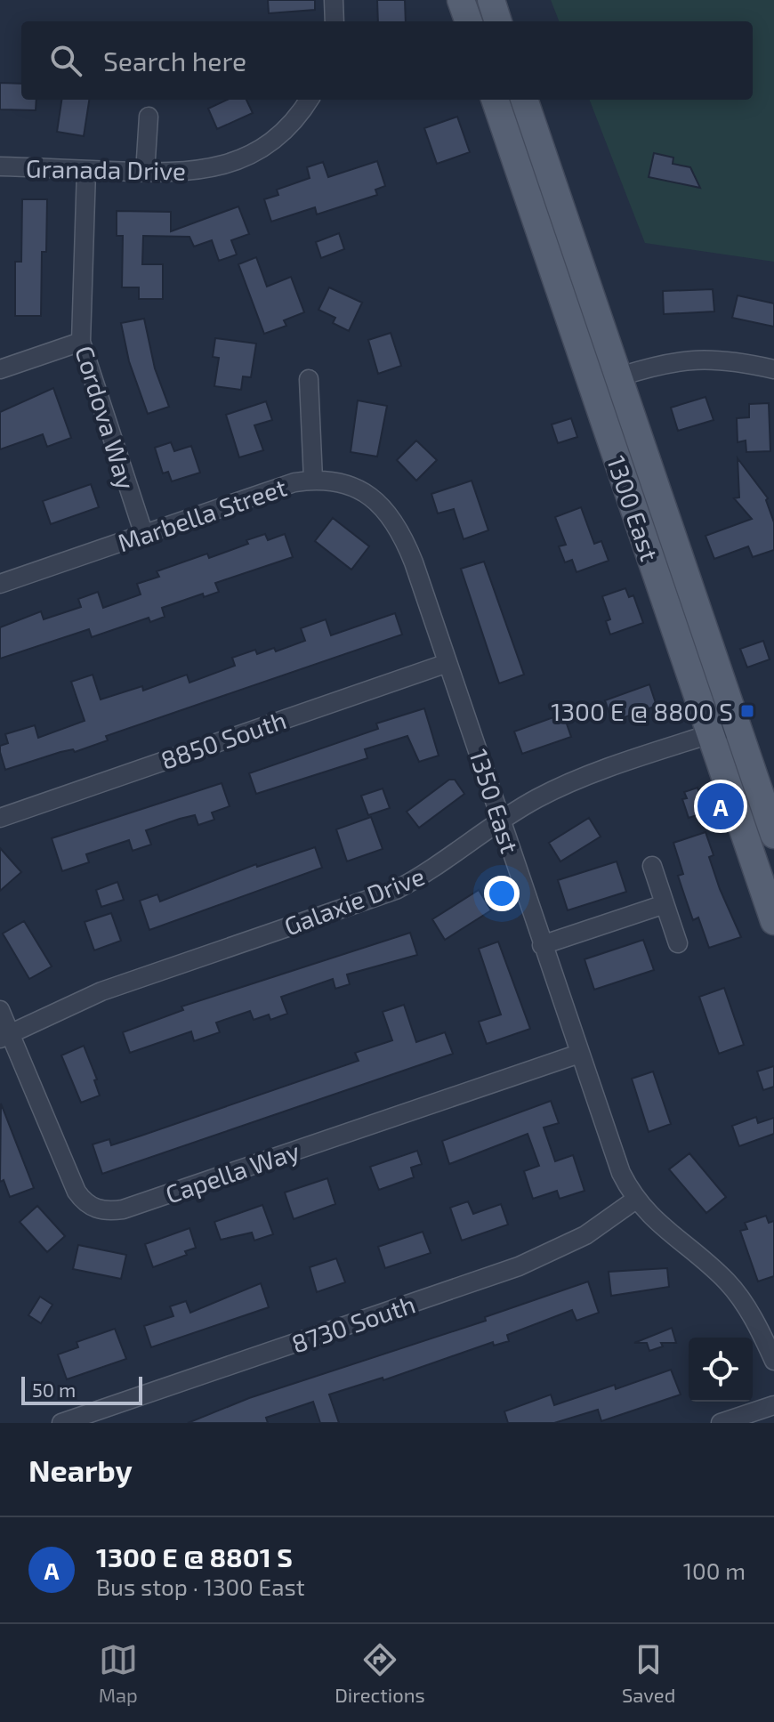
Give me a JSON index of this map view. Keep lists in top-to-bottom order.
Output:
{
  "streets": {
    "main road": ["1300 East"],
    "street": [
      "Granada Drive",
      "Cordova Way",
      "Marbella Street",
      "8850 South",
      "1350 East",
      "Galaxie Drive",
      "Capella Way",
      "8730 South"
    ]
  },
  "crossings": [
    ["Granada Drive", "Cordova Way"],
    ["Cordova Way", "Marbella Street"],
    ["1300 East", "Galaxie Drive"],
    ["Marbella Street", "1350 East"],
    ["8850 South", "1350 East"],
    ["1350 East", "Galaxie Drive"],
    ["1350 East", "Capella Way"],
    ["1350 East", "8730 South"],
    ["Galaxie Drive", "Capella Way"]
  ],
  "places": {
    "transit": ["1300 E @ 8800 S"]
  },
  "scale_bar": "50 m",
  "page": {
    "search": "Search here",
    "pins": "A",
    "scale": "50 m",
    "heading": "Nearby",
    "list": [
      {
        "mark": "A",
        "name": "1300 E @ 8801 S",
        "note": "Bus stop · 1300 East",
        "value": "100 m"
      }
    ],
    "nav": ["Map", "Directions", "Saved"]
  }
}
